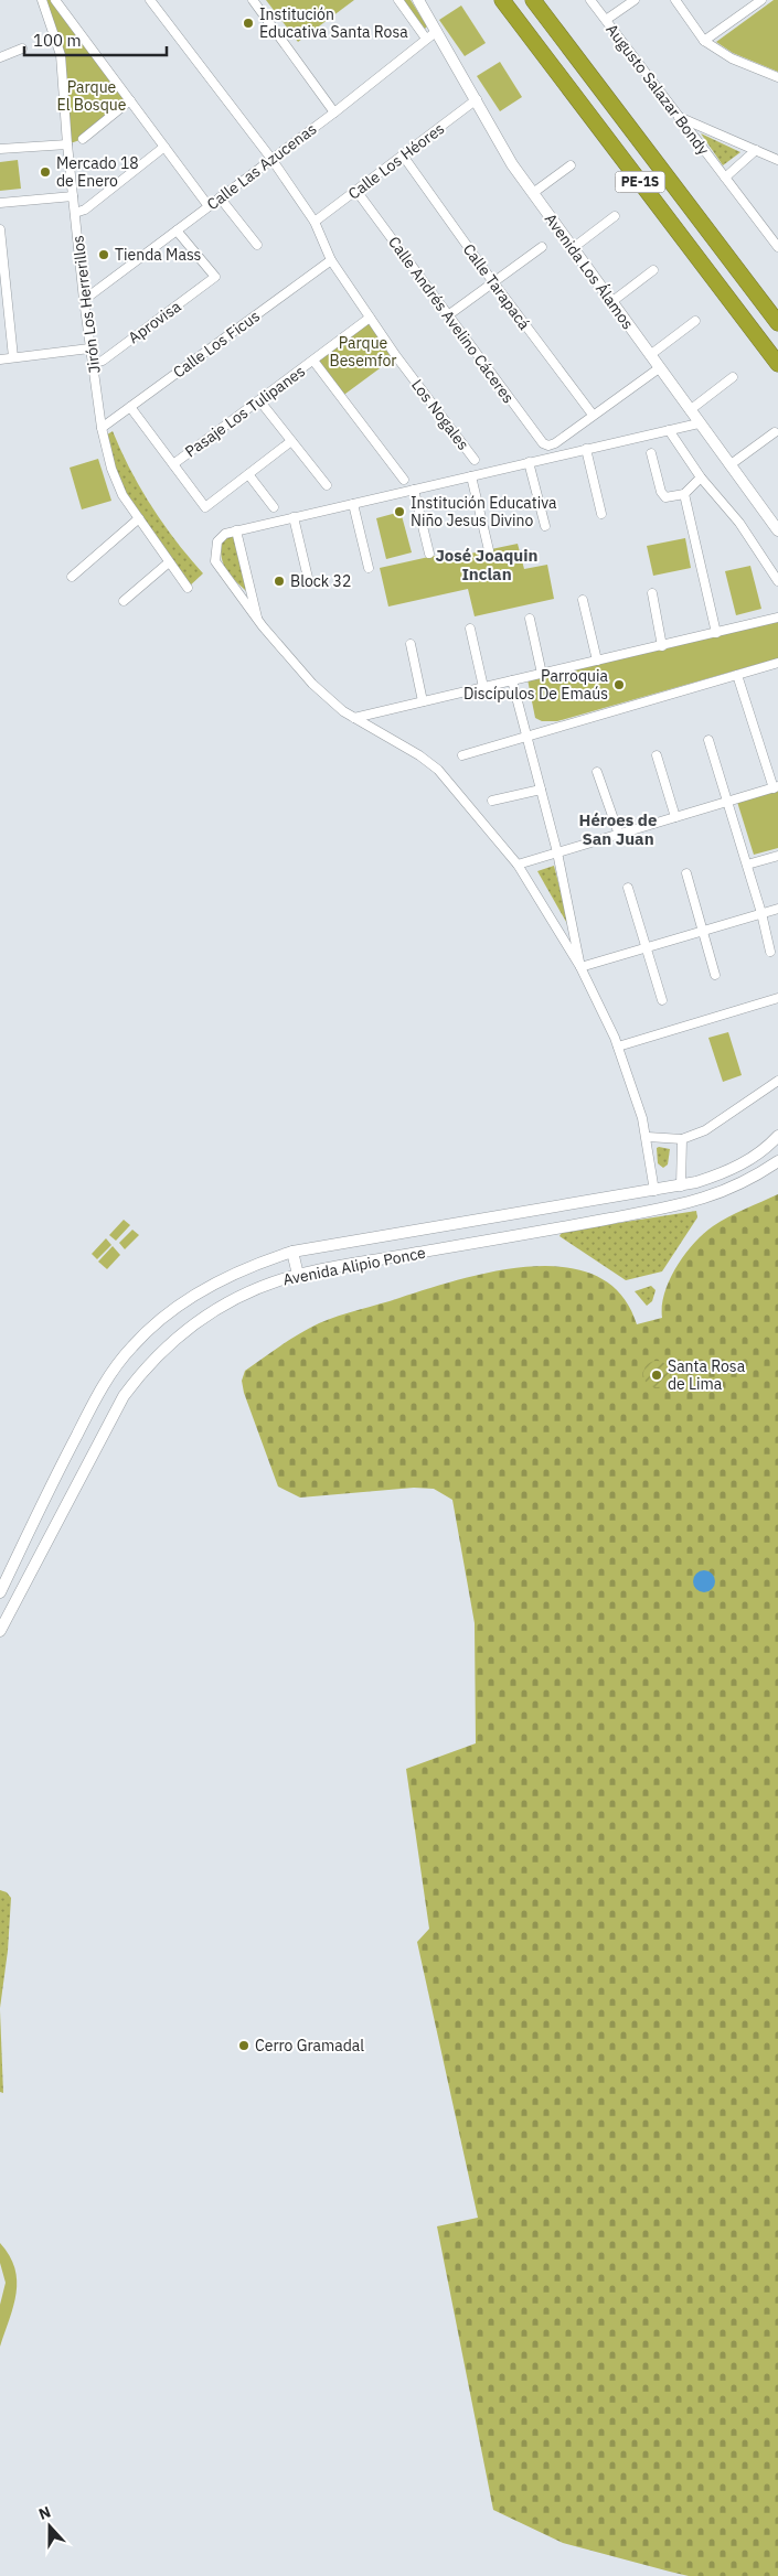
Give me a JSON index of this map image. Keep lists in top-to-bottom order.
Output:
{
  "streets": {
    "highway": ["PE-1S"],
    "main road": ["Avenida Los Álamos", "Avenida Alipio Ponce"],
    "street": [
      "Augusto Salazar Bondy",
      "Calle Los Héores",
      "Calle Las Azucenas",
      "Calle Tarapacá",
      "Jirón Los Herrerillos",
      "Calle Andrés Avelino Cáceres",
      "Aprovisa",
      "Calle Los Ficus",
      "Pasaje Los Tulipanes",
      "Los Nogales"
    ]
  },
  "crossings": [
    ["Calle Los Héores", "Avenida Los Álamos"],
    ["Calle Los Héores", "Calle Tarapacá"],
    ["Calle Los Héores", "Calle Andrés Avelino Cáceres"],
    ["Calle Los Héores", "Los Nogales"],
    ["Calle Las Azucenas", "Avenida Los Álamos"],
    ["Calle Las Azucenas", "Jirón Los Herrerillos"],
    ["Calle Las Azucenas", "Aprovisa"],
    ["Calle Las Azucenas", "Los Nogales"],
    ["Calle Tarapacá", "Calle Andrés Avelino Cáceres"],
    ["Jirón Los Herrerillos", "Aprovisa"],
    ["Jirón Los Herrerillos", "Calle Los Ficus"],
    ["Calle Los Ficus", "Los Nogales"],
    ["Pasaje Los Tulipanes", "Los Nogales"]
  ],
  "districts": ["José Joaquin Inclan", "Héroes de San Juan"],
  "parks": ["Parque El Bosque", "Parque Besemfor"],
  "places": [
    "Institución Educativa Santa Rosa",
    "Mercado 18 de Enero",
    "Tienda Mass",
    "Institución Educativa Niño Jesus Divino",
    "Block 32",
    "Parroquia Discípulos De Emaús",
    "Santa Rosa de Lima",
    "Cerro Gramadal"
  ],
  "scale_bar": "100 m",
  "north": "top"
}
